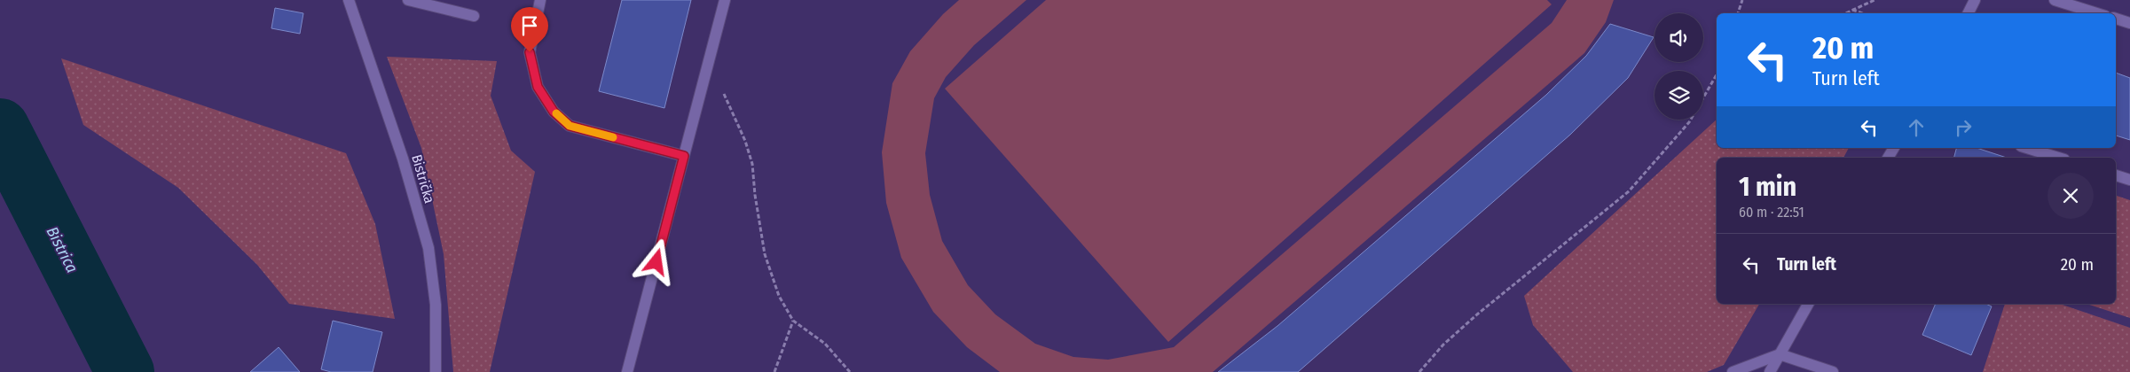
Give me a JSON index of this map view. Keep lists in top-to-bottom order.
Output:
{
  "streets": {
    "street": ["Bistrička"]
  },
  "water": ["Bistrica"],
  "page": {
    "turn": ["20 m", "Turn left"],
    "heading": ["1 min", "60 m · 22:51"],
    "list": [
      {
        "name": "Turn left",
        "value": "20 m"
      }
    ]
  }
}
